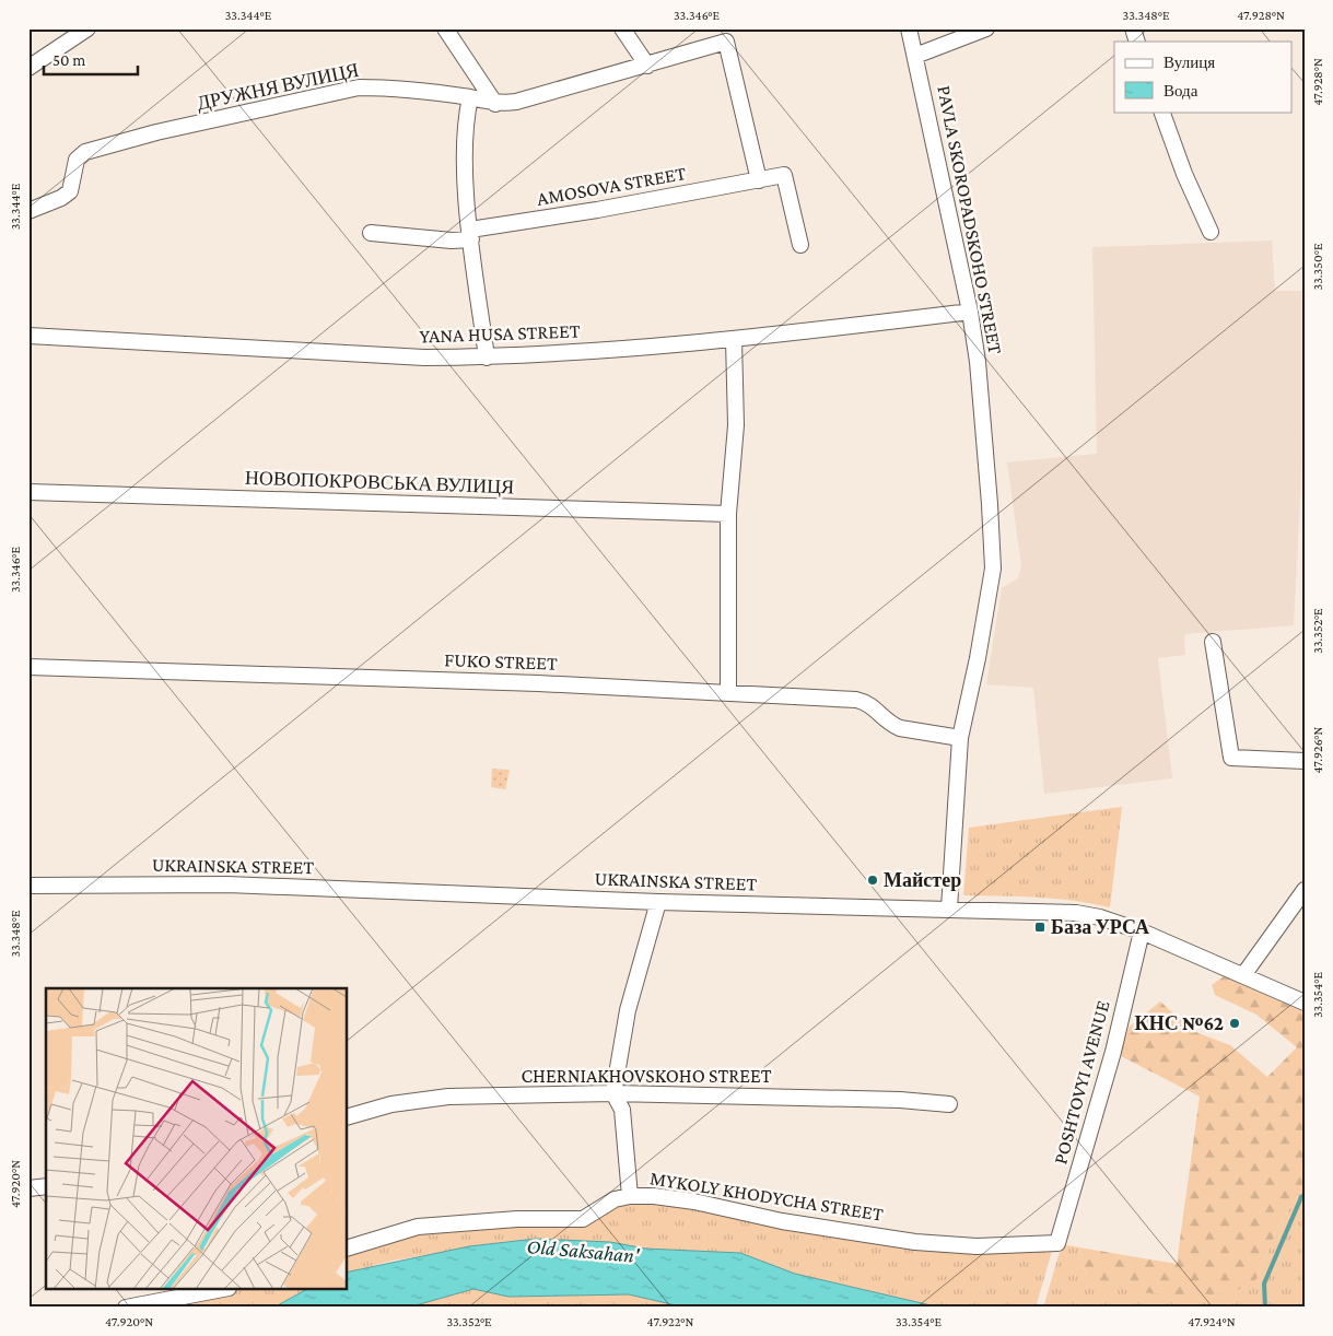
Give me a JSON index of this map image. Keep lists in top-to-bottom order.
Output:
{
  "streets": {
    "street": [
      "ДРУЖНЯ ВУЛИЦЯ",
      "AMOSOVA STREET",
      "PAVLA SKOROPADSKOHO STREET",
      "YANA HUSA STREET",
      "НОВОПОКРОВСЬКА ВУЛИЦЯ",
      "FUKO STREET",
      "UKRAINSKA STREET",
      "CHERNIAKHOVSKOHO STREET",
      "POSHTOVYI AVENUE",
      "MYKOLY KHODYCHA STREET"
    ]
  },
  "crossings": [
    ["ДРУЖНЯ ВУЛИЦЯ", "AMOSOVA STREET"],
    ["PAVLA SKOROPADSKOHO STREET", "YANA HUSA STREET"],
    ["PAVLA SKOROPADSKOHO STREET", "FUKO STREET"],
    ["PAVLA SKOROPADSKOHO STREET", "UKRAINSKA STREET"],
    ["UKRAINSKA STREET", "POSHTOVYI AVENUE"],
    ["POSHTOVYI AVENUE", "MYKOLY KHODYCHA STREET"]
  ],
  "water": ["Old Saksahan'"],
  "places": {
    "other": ["Майстер", "КНС №62"],
    "transit": ["База УРСА"]
  },
  "legend": ["Вулиця", "Вода"],
  "scale_bar": "50 m",
  "coordinates": [
    "33.344°E",
    "33.346°E",
    "33.348°E",
    "47.928°N",
    "33.350°E",
    "33.352°E",
    "47.926°N",
    "33.354°E",
    "47.920°N",
    "47.922°N",
    "47.924°N"
  ]
}
